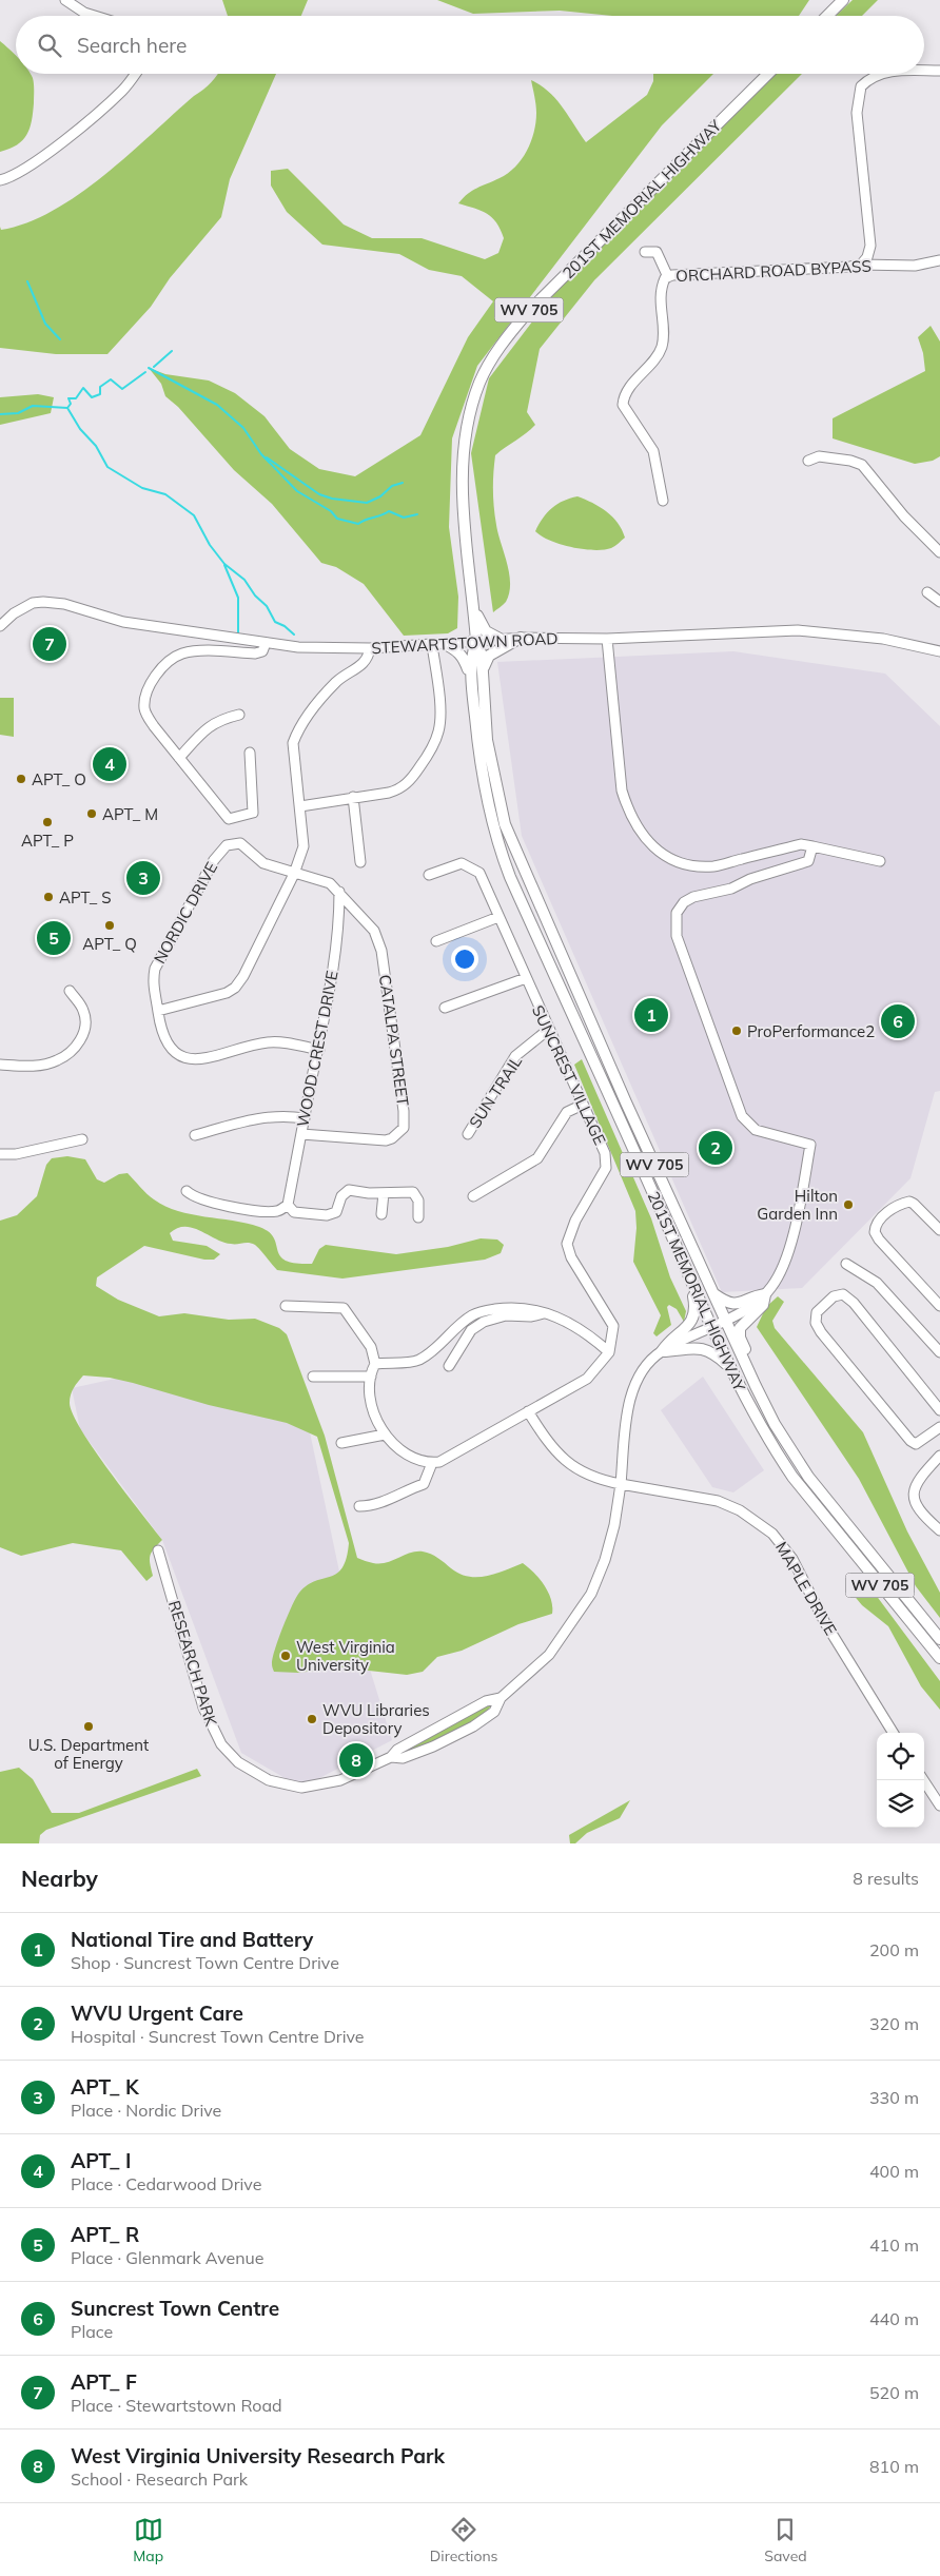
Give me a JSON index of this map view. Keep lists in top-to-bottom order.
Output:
{
  "streets": {
    "main road": ["201ST MEMORIAL HIGHWAY", "WV 705"],
    "street": [
      "ORCHARD ROAD BYPASS",
      "STEWARTSTOWN ROAD",
      "NORDIC DRIVE",
      "CATALPA STREET",
      "WOOD CREST DRIVE",
      "SUNCREST VILLAGE",
      "SUN TRAIL",
      "MAPLE DRIVE",
      "RESEARCH PARK"
    ]
  },
  "crossings": [
    ["201ST MEMORIAL HIGHWAY", "STEWARTSTOWN ROAD"],
    ["NORDIC DRIVE", "CATALPA STREET"],
    ["NORDIC DRIVE", "WOOD CREST DRIVE"],
    ["CATALPA STREET", "WOOD CREST DRIVE"],
    ["SUNCREST VILLAGE", "SUN TRAIL"]
  ],
  "places": [
    "APT_ O",
    "APT_ M",
    "APT_ P",
    "APT_ S",
    "APT_ Q",
    "ProPerformance2",
    "Hilton Garden Inn",
    "West Virginia University",
    "WVU Libraries Depository",
    "U.S. Department of Energy"
  ],
  "page": {
    "search": "Search here",
    "pins": [
      "7",
      "4",
      "3",
      "5",
      "1",
      "6",
      "2",
      "8"
    ],
    "heading": ["Nearby", "8 results"],
    "list": [
      {
        "mark": "1",
        "name": "National Tire and Battery",
        "note": "Shop · Suncrest Town Centre Drive",
        "value": "200 m"
      },
      {
        "mark": "2",
        "name": "WVU Urgent Care",
        "note": "Hospital · Suncrest Town Centre Drive",
        "value": "320 m"
      },
      {
        "mark": "3",
        "name": "APT_ K",
        "note": "Place · Nordic Drive",
        "value": "330 m"
      },
      {
        "mark": "4",
        "name": "APT_ I",
        "note": "Place · Cedarwood Drive",
        "value": "400 m"
      },
      {
        "mark": "5",
        "name": "APT_ R",
        "note": "Place · Glenmark Avenue",
        "value": "410 m"
      },
      {
        "mark": "6",
        "name": "Suncrest Town Centre",
        "note": "Place",
        "value": "440 m"
      },
      {
        "mark": "7",
        "name": "APT_ F",
        "note": "Place · Stewartstown Road",
        "value": "520 m"
      },
      {
        "mark": "8",
        "name": "West Virginia University Research Park",
        "note": "School · Research Park",
        "value": "810 m"
      }
    ],
    "nav": ["Map", "Directions", "Saved"]
  }
}
